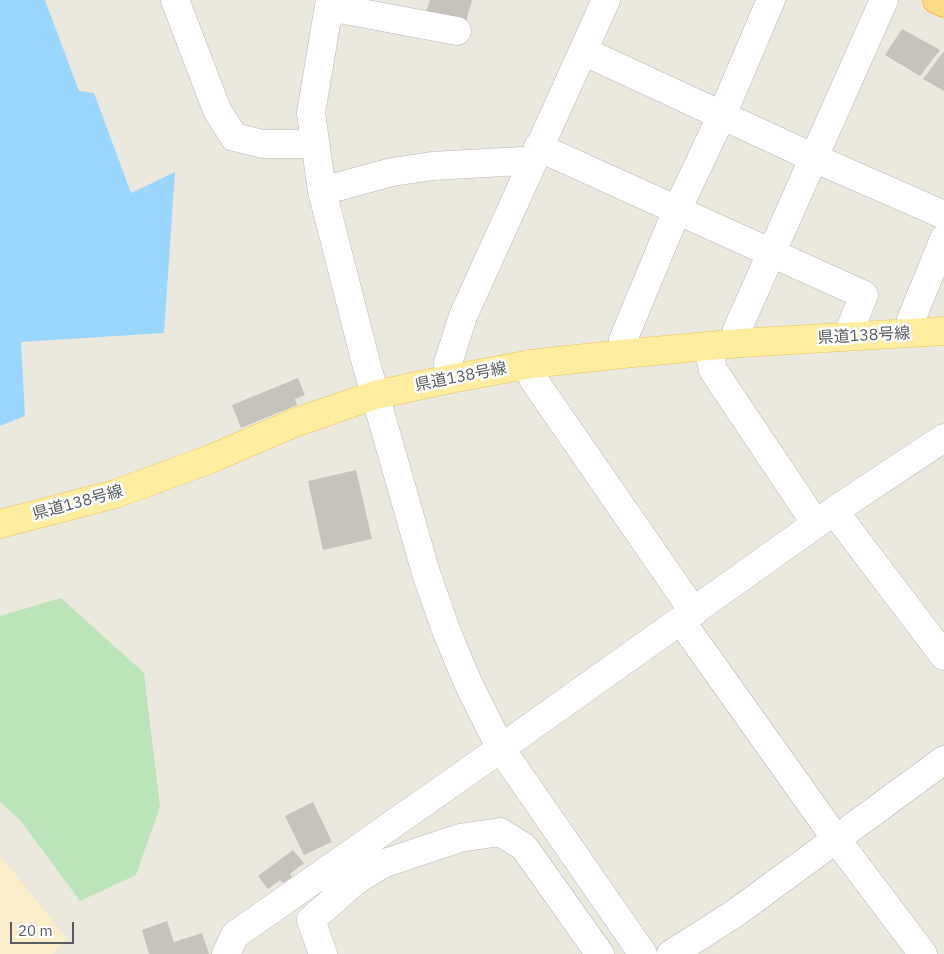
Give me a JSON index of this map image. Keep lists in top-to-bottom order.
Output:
{
  "streets": {
    "main road": ["県道138号線"]
  },
  "scale_bar": "20 m"
}
